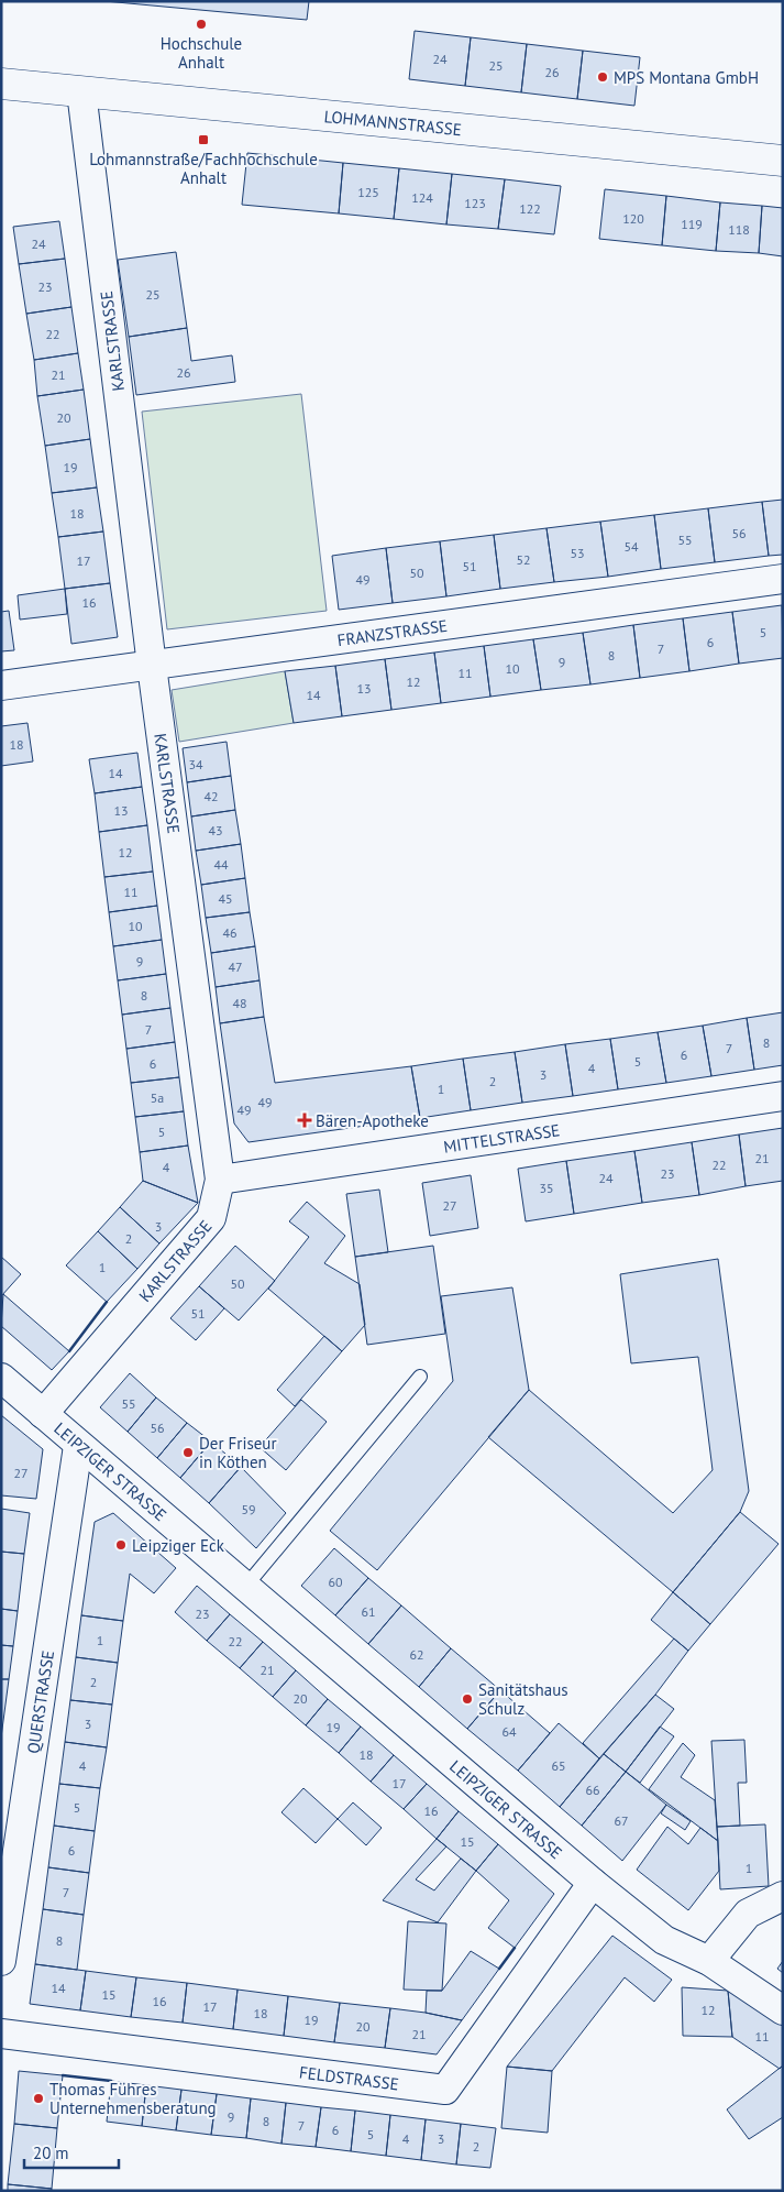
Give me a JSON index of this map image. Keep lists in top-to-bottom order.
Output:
{
  "streets": {
    "main road": ["LOHMANNSTRASSE"],
    "street": [
      "KARLSTRASSE",
      "FRANZSTRASSE",
      "MITTELSTRASSE",
      "LEIPZIGER STRASSE",
      "QUERSTRASSE",
      "FELDSTRASSE"
    ]
  },
  "crossings": [
    ["LOHMANNSTRASSE", "KARLSTRASSE"],
    ["KARLSTRASSE", "FRANZSTRASSE"],
    ["KARLSTRASSE", "MITTELSTRASSE"],
    ["KARLSTRASSE", "LEIPZIGER STRASSE"],
    ["LEIPZIGER STRASSE", "QUERSTRASSE"],
    ["LEIPZIGER STRASSE", "FELDSTRASSE"]
  ],
  "places": {
    "other": [
      "Hochschule Anhalt",
      "MPS Montana GmbH",
      "Der Friseur in Köthen",
      "Leipziger Eck",
      "Sanitätshaus Schulz",
      "Thomas Führes Unternehmensberatung"
    ],
    "transit": ["Lohmannstraße/Fachhochschule Anhalt"],
    "health": ["Bären-Apotheke"]
  },
  "house_numbers": [
    "24",
    "25",
    "26",
    "125",
    "124",
    "123",
    "122",
    "120",
    "119",
    "118",
    "24",
    "23",
    "25",
    "22",
    "26",
    "21",
    "20",
    "19",
    "18",
    "56",
    "55",
    "54",
    "53",
    "52",
    "17",
    "51",
    "50",
    "49",
    "16",
    "5",
    "6",
    "7",
    "8",
    "9",
    "10",
    "11",
    "12",
    "13",
    "14",
    "18",
    "34",
    "14",
    "42",
    "13",
    "43",
    "12",
    "44",
    "11",
    "45",
    "10",
    "46",
    "9",
    "47",
    "8",
    "48",
    "7",
    "8",
    "7",
    "6",
    "5",
    "6",
    "4",
    "3",
    "2",
    "1",
    "5a",
    "49",
    "49",
    "5",
    "21",
    "22",
    "4",
    "23",
    "24",
    "35",
    "27",
    "3",
    "2",
    "1",
    "50",
    "51",
    "55",
    "56",
    "27",
    "59",
    "60",
    "61",
    "23",
    "1",
    "22",
    "62",
    "21",
    "2",
    "20",
    "3",
    "19",
    "64",
    "18",
    "4",
    "65",
    "17",
    "66",
    "5",
    "16",
    "67",
    "15",
    "6",
    "1",
    "7",
    "8",
    "14",
    "15",
    "16",
    "17",
    "12",
    "18",
    "19",
    "20",
    "21",
    "11",
    "9",
    "8",
    "7",
    "6",
    "5",
    "4",
    "3",
    "2"
  ],
  "scale_bar": "20 m"
}
